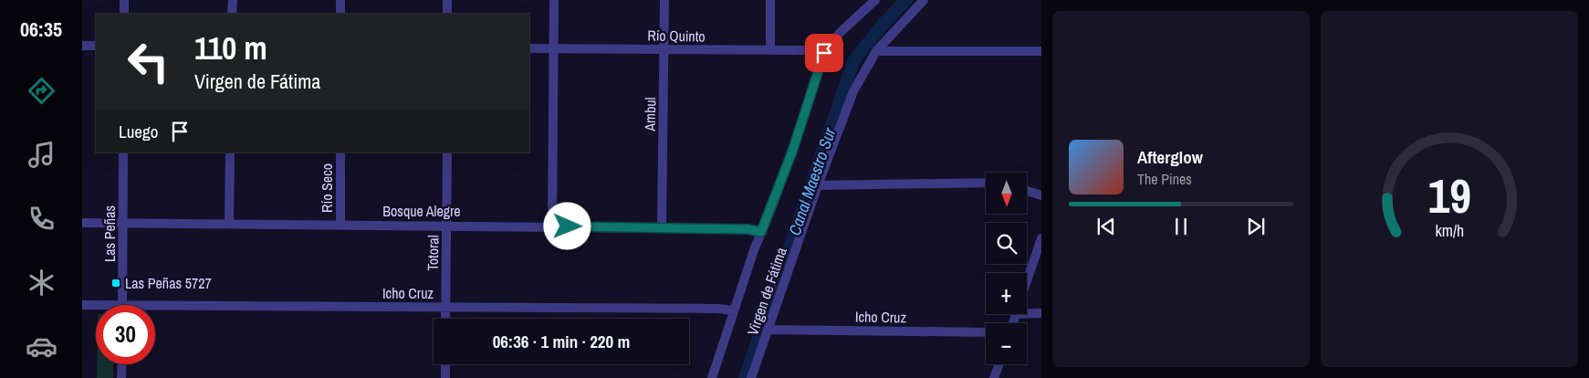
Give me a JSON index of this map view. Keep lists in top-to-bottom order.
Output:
{
  "streets": {
    "street": [
      "Río Quinto",
      "Ambul",
      "Río Seco",
      "Bosque Alegre",
      "Las Peñas",
      "Totoral",
      "Virgen de Fátima",
      "Icho Cruz"
    ]
  },
  "crossings": [
    ["Río Quinto", "Ambul"],
    ["Río Quinto", "Virgen de Fátima"],
    ["Ambul", "Bosque Alegre"],
    ["Río Seco", "Bosque Alegre"],
    ["Bosque Alegre", "Las Peñas"],
    ["Bosque Alegre", "Totoral"],
    ["Bosque Alegre", "Virgen de Fátima"],
    ["Totoral", "Icho Cruz"],
    ["Virgen de Fátima", "Icho Cruz"]
  ],
  "water": ["Canal Maestro Sur"],
  "places": {
    "transit": ["Las Peñas 5727"]
  },
  "north": "bottom",
  "page": {
    "tabs": "06:35",
    "turn": ["110 m", "Virgen de Fátima"],
    "then": "Luego",
    "song": ["Afterglow", "The Pines"],
    "map_buttons": ["+", "−"],
    "limit": "30",
    "trip": "06:36 · 1 min · 220 m",
    "gauge": ["19", "km/h"]
  }
}
